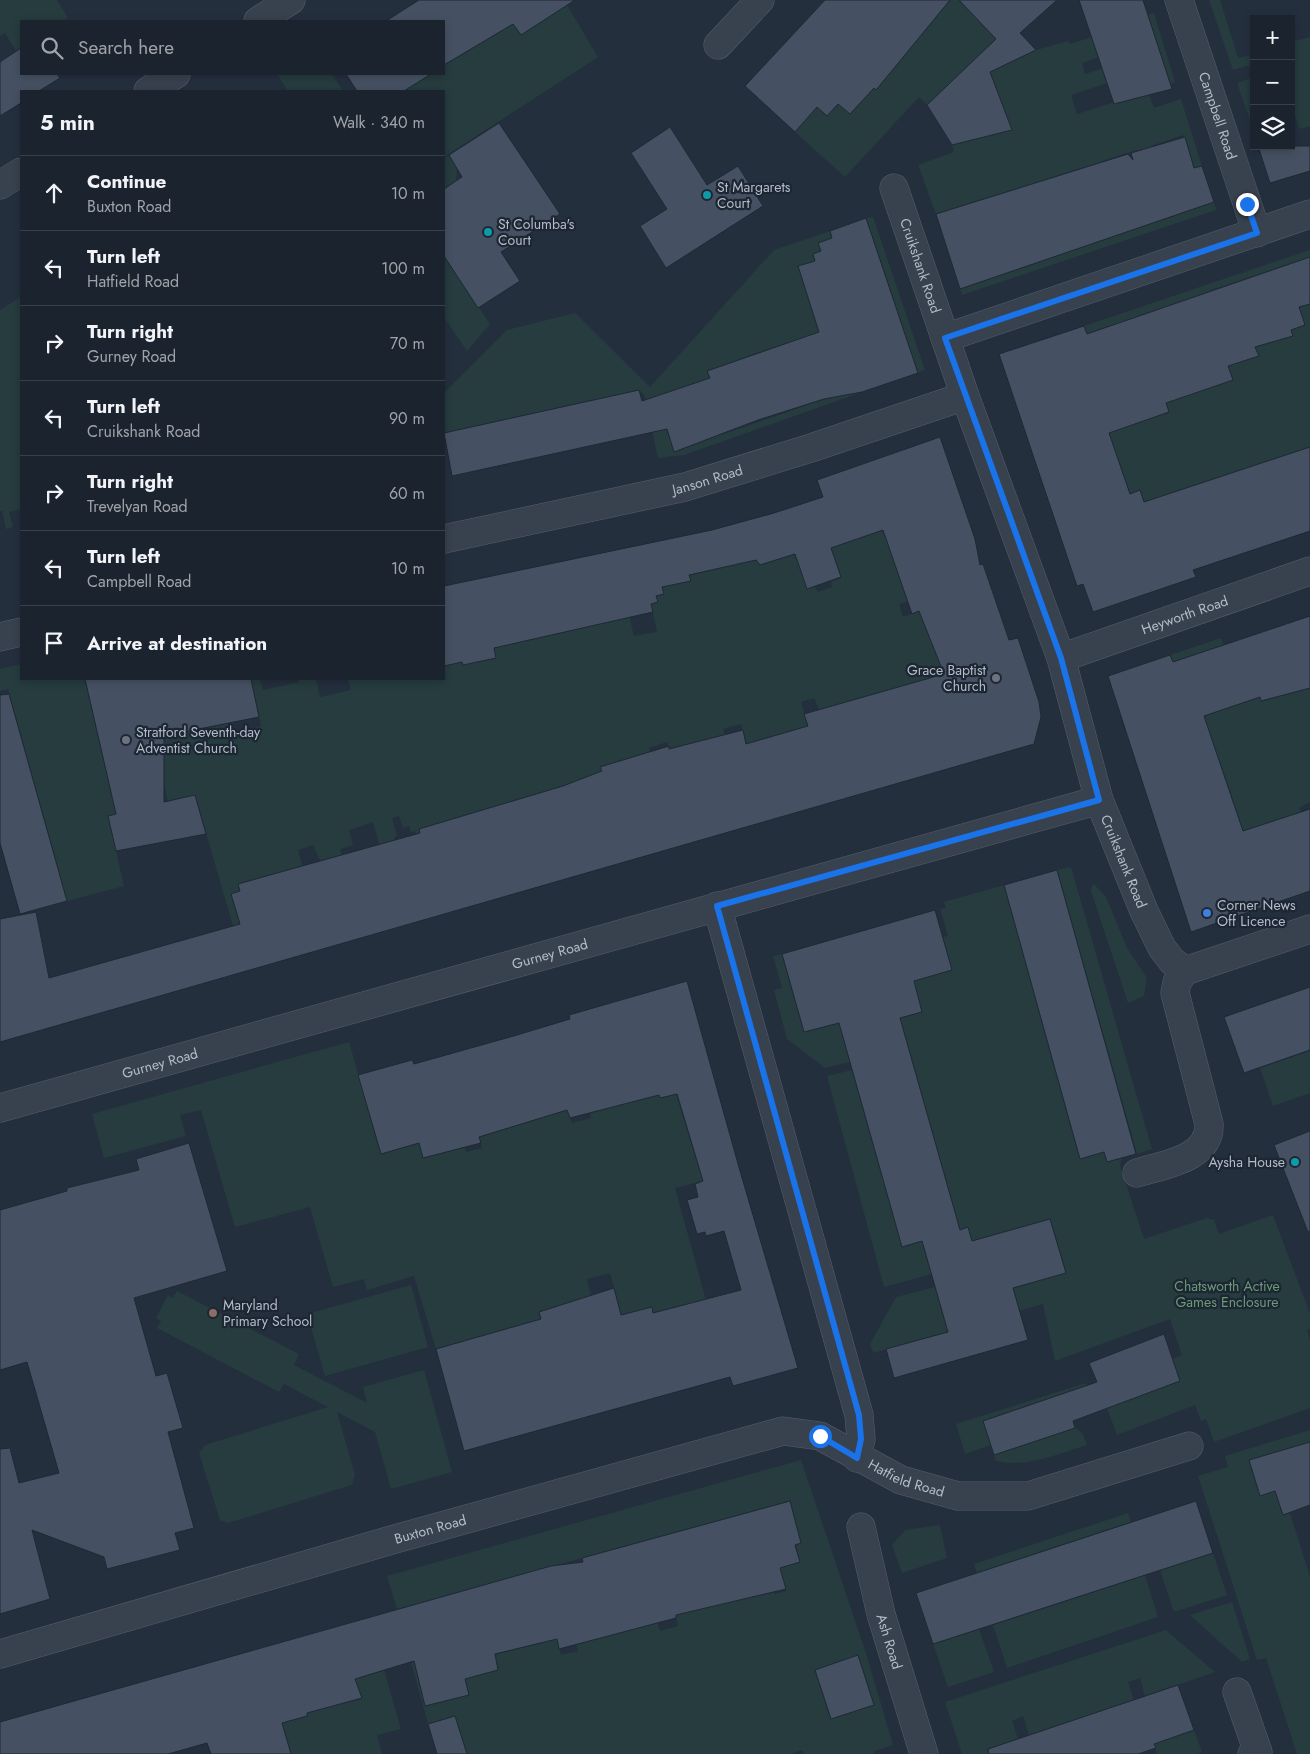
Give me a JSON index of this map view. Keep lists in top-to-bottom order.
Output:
{
  "streets": {
    "street": [
      "Campbell Road",
      "Cruikshank Road",
      "Janson Road",
      "Heyworth Road",
      "Gurney Road",
      "Hatfield Road",
      "Buxton Road",
      "Ash Road"
    ]
  },
  "crossings": [
    ["Cruikshank Road", "Janson Road"],
    ["Cruikshank Road", "Heyworth Road"],
    ["Cruikshank Road", "Gurney Road"],
    ["Gurney Road", "Hatfield Road"],
    ["Hatfield Road", "Buxton Road"]
  ],
  "parks": ["Chatsworth Active Games Enclosure"],
  "places": [
    "St Margarets Court",
    "St Columba's Court",
    "Grace Baptist Church",
    "Stratford Seventh-day Adventist Church",
    "Corner News Off Licence",
    "Aysha House",
    "Maryland Primary School"
  ],
  "page": {
    "map_buttons": ["+", "−"],
    "search": "Search here",
    "heading": ["5 min", "Walk · 340 m"],
    "list": [
      ["Continue", "Buxton Road", "10 m"],
      ["Turn left", "Hatfield Road", "100 m"],
      ["Turn right", "Gurney Road", "70 m"],
      ["Turn left", "Cruikshank Road", "90 m"],
      ["Turn right", "Trevelyan Road", "60 m"],
      ["Turn left", "Campbell Road", "10 m"],
      "Arrive at destination"
    ]
  }
}
